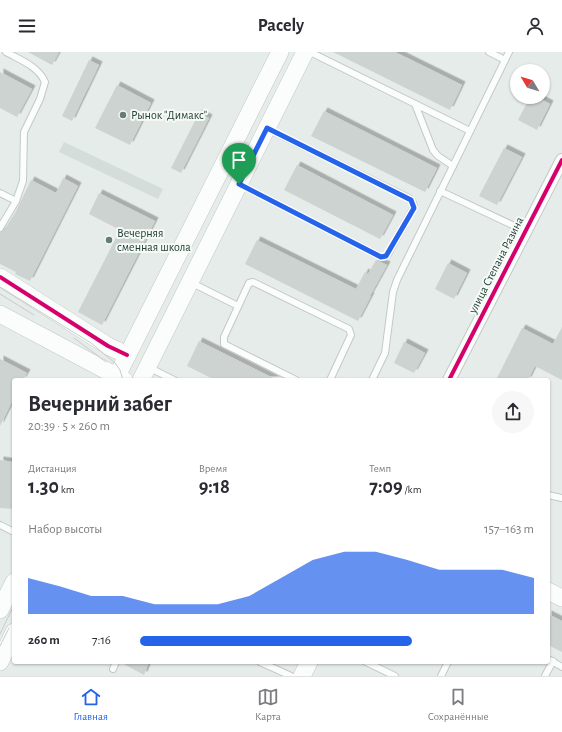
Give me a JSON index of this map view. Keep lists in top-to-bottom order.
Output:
{
  "streets": {
    "street": ["улица Степана Разина"]
  },
  "places": ["Рынок \"Димакс\"", "Вечерняя сменная школа"],
  "north": "top left",
  "page": {
    "header": "Pacely",
    "heading": ["Вечерний забег", "20:39 · 5 × 260 m"],
    "stats": [
      ["Дистанция", "1.30 km"],
      ["Время", "9:18"],
      ["Темп", "7:09 /km"]
    ],
    "chart": ["Набор высоты", "157–163 m"],
    "list": [
      {
        "name": "260 m",
        "note": "7:16"
      }
    ],
    "tabs": ["Главная", "Карта", "Сохранённые"]
  }
}
